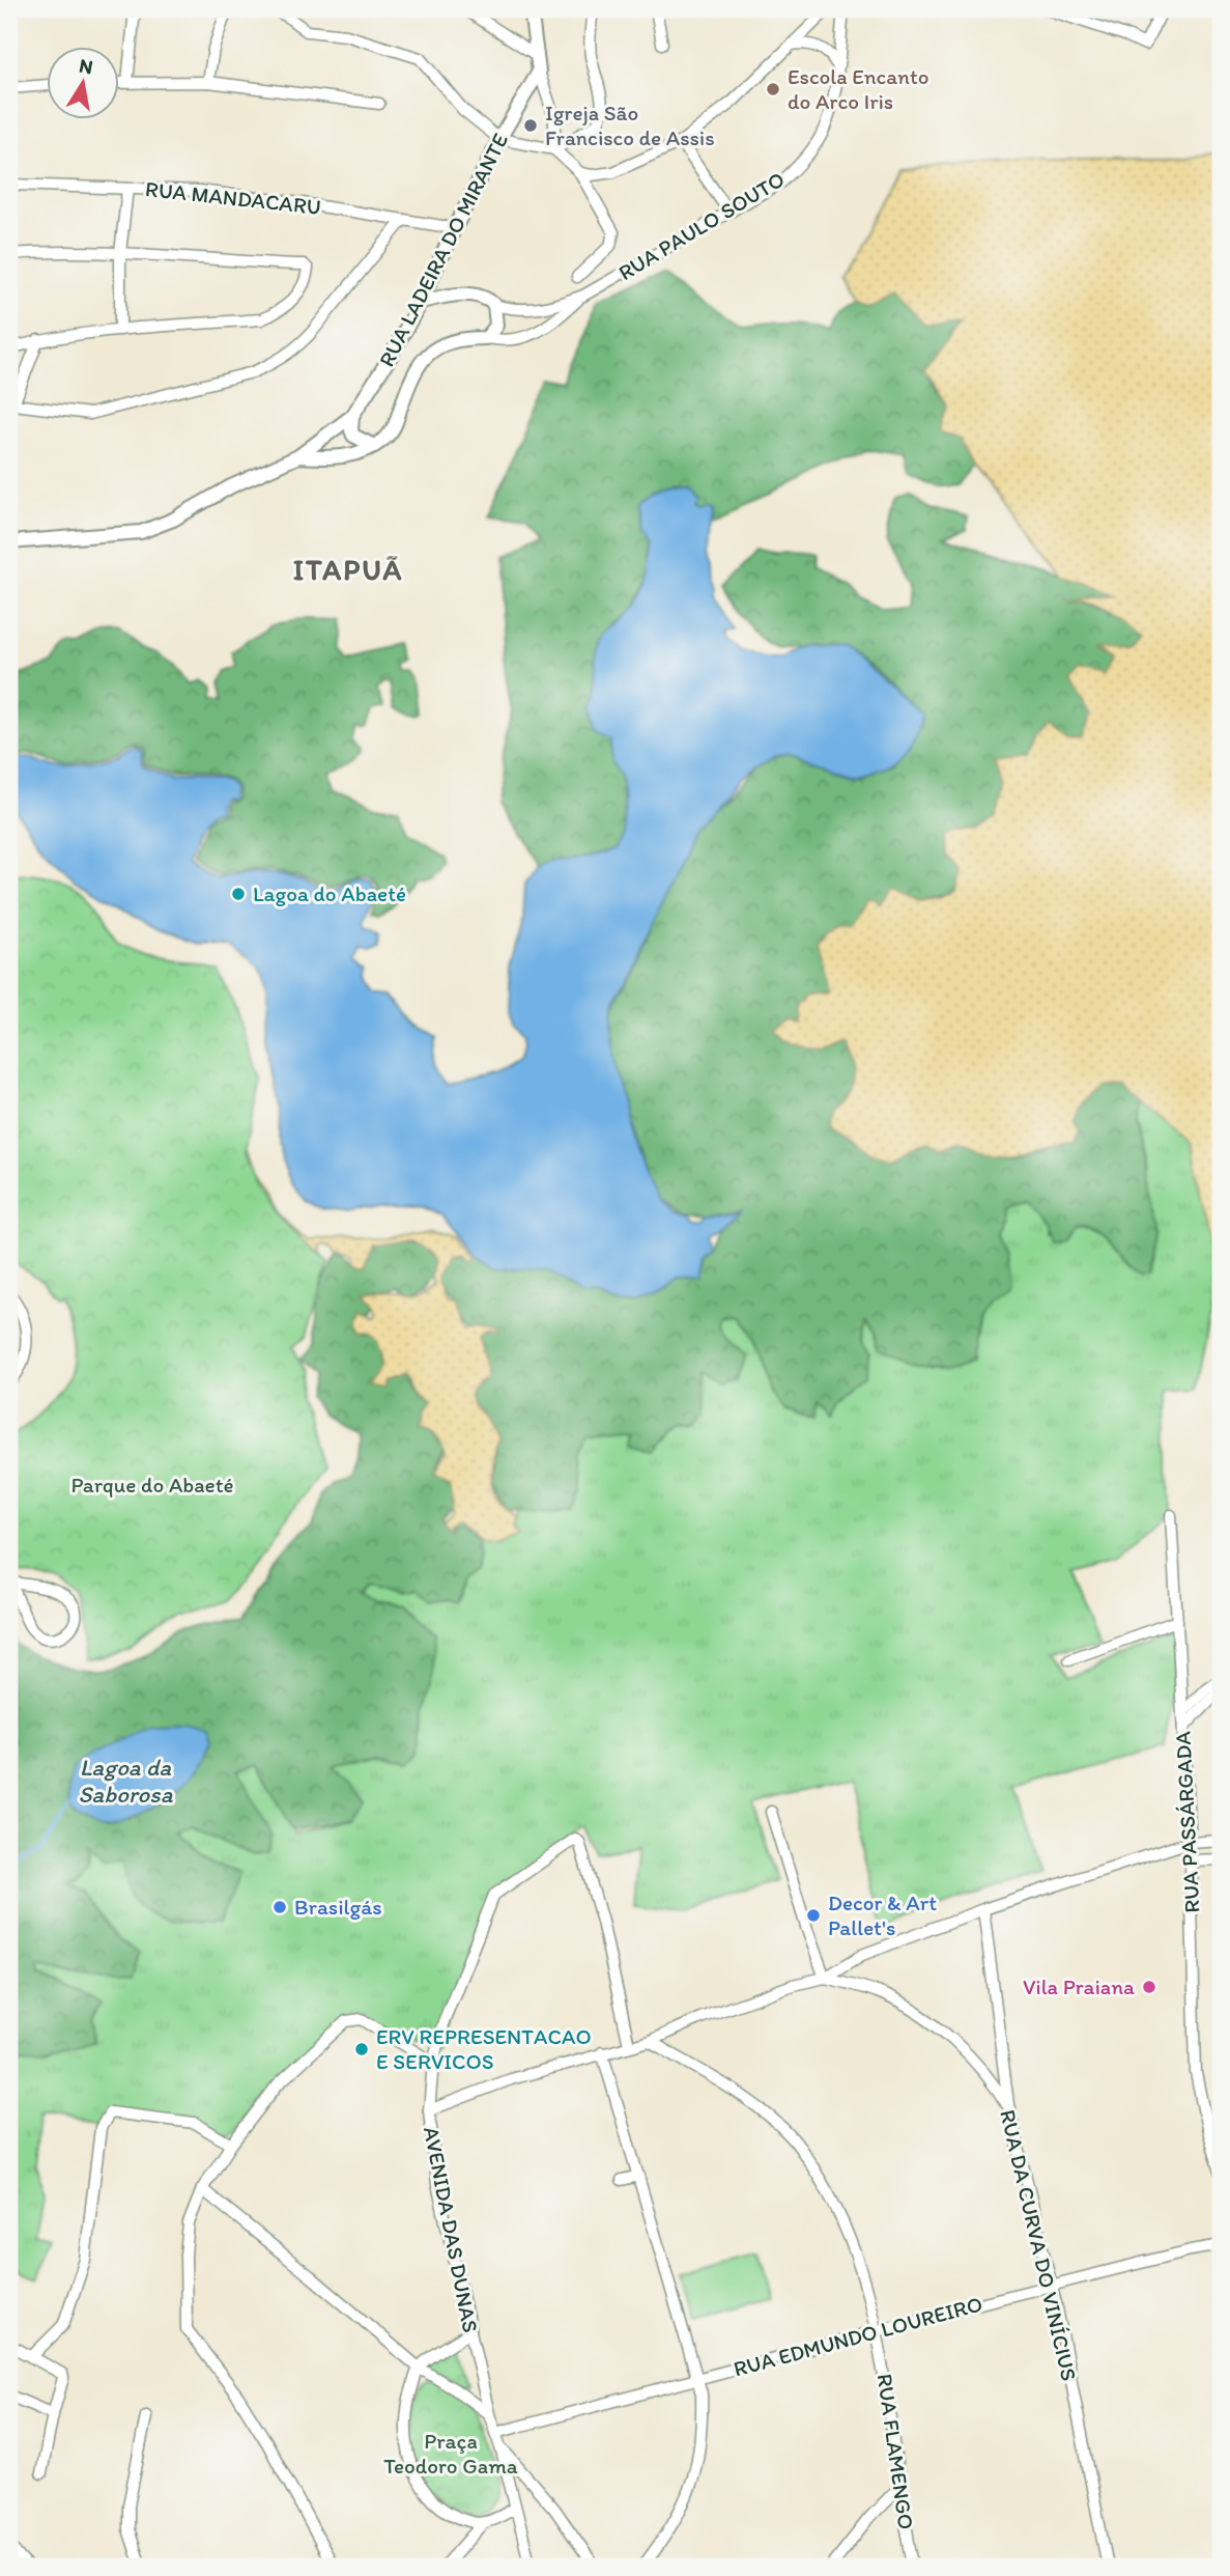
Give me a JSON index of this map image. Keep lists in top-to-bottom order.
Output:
{
  "streets": {
    "street": [
      "RUA MANDACARU",
      "RUA PAULO SOUTO",
      "RUA LADEIRA DO MIRANTE",
      "RUA PASSÁRGADA",
      "AVENIDA DAS DUNAS",
      "RUA DA CURVA DO VINÍCIUS",
      "RUA EDMUNDO LOUREIRO",
      "RUA FLAMENGO"
    ]
  },
  "crossings": [
    ["RUA MANDACARU", "RUA LADEIRA DO MIRANTE"],
    ["RUA PAULO SOUTO", "RUA LADEIRA DO MIRANTE"],
    ["AVENIDA DAS DUNAS", "RUA EDMUNDO LOUREIRO"],
    ["RUA DA CURVA DO VINÍCIUS", "RUA EDMUNDO LOUREIRO"],
    ["RUA EDMUNDO LOUREIRO", "RUA FLAMENGO"]
  ],
  "districts": ["ITAPUÃ"],
  "water": ["Lagoa da Saborosa"],
  "parks": ["Parque do Abaeté", "Praça Teodoro Gama"],
  "places": [
    "Escola Encanto do Arco Iris",
    "Igreja São Francisco de Assis",
    "Lagoa do Abaeté",
    "Brasilgás",
    "Decor & Art Pallet's",
    "Vila Praiana",
    "ERV REPRESENTACAO E SERVICOS"
  ],
  "north": "top"
}
